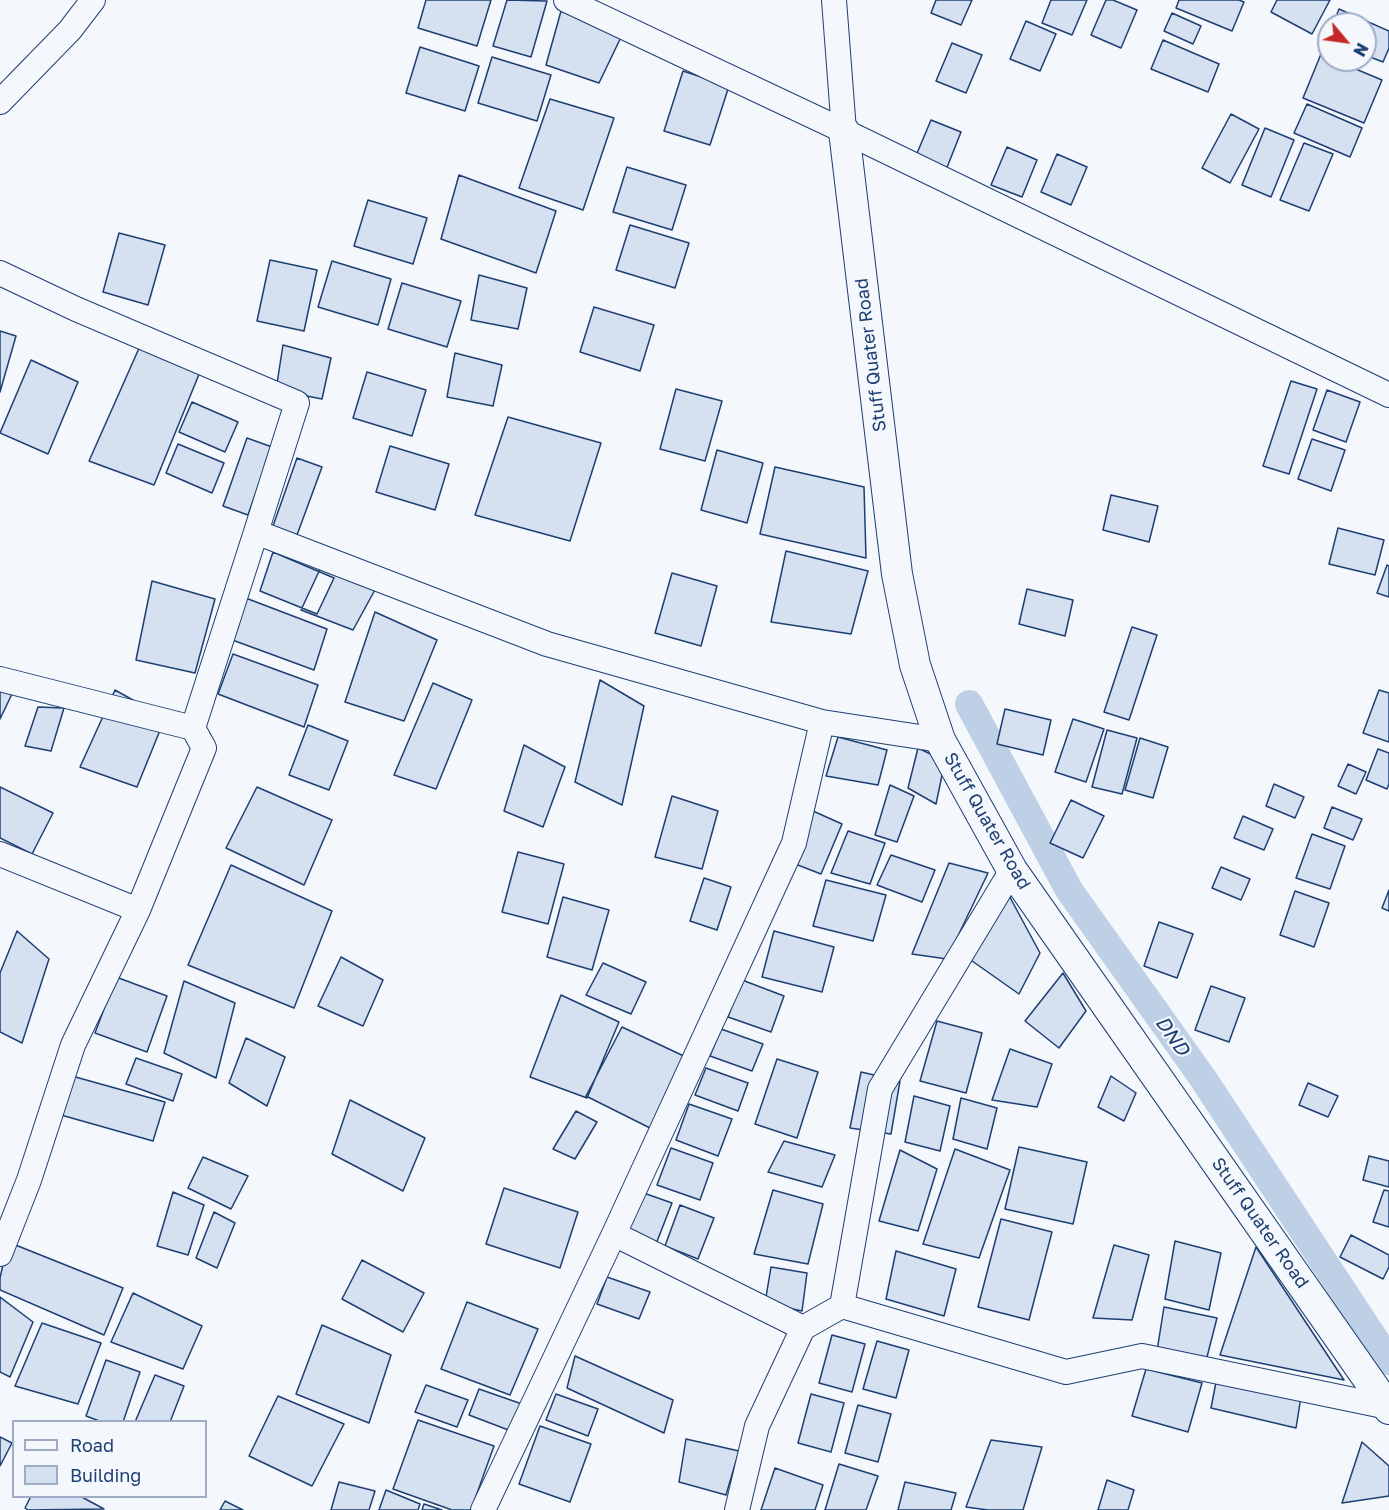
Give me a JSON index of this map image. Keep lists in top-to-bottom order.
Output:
{
  "streets": {
    "street": ["Stuff Quater Road"]
  },
  "water": ["DND"],
  "legend": ["Road", "Building"],
  "north": "bottom right"
}
